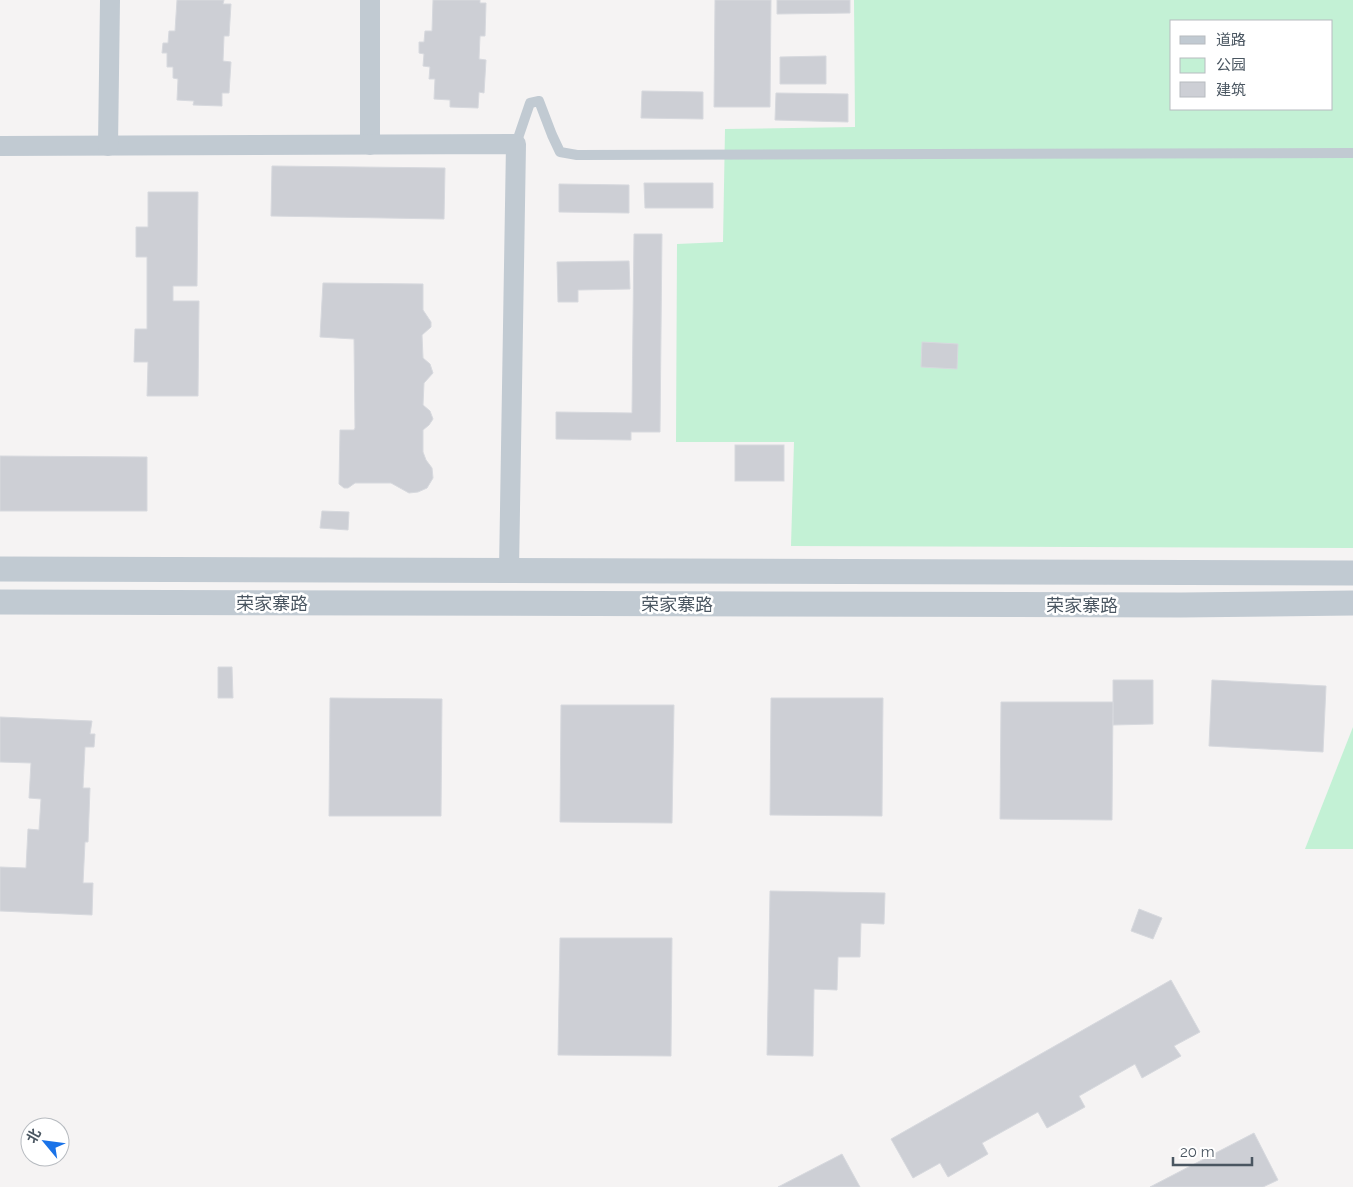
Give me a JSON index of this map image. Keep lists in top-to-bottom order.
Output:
{
  "streets": {
    "street": ["荣家寨路"]
  },
  "legend": ["道路", "公园", "建筑"],
  "scale_bar": "20 m",
  "north": "top left"
}
